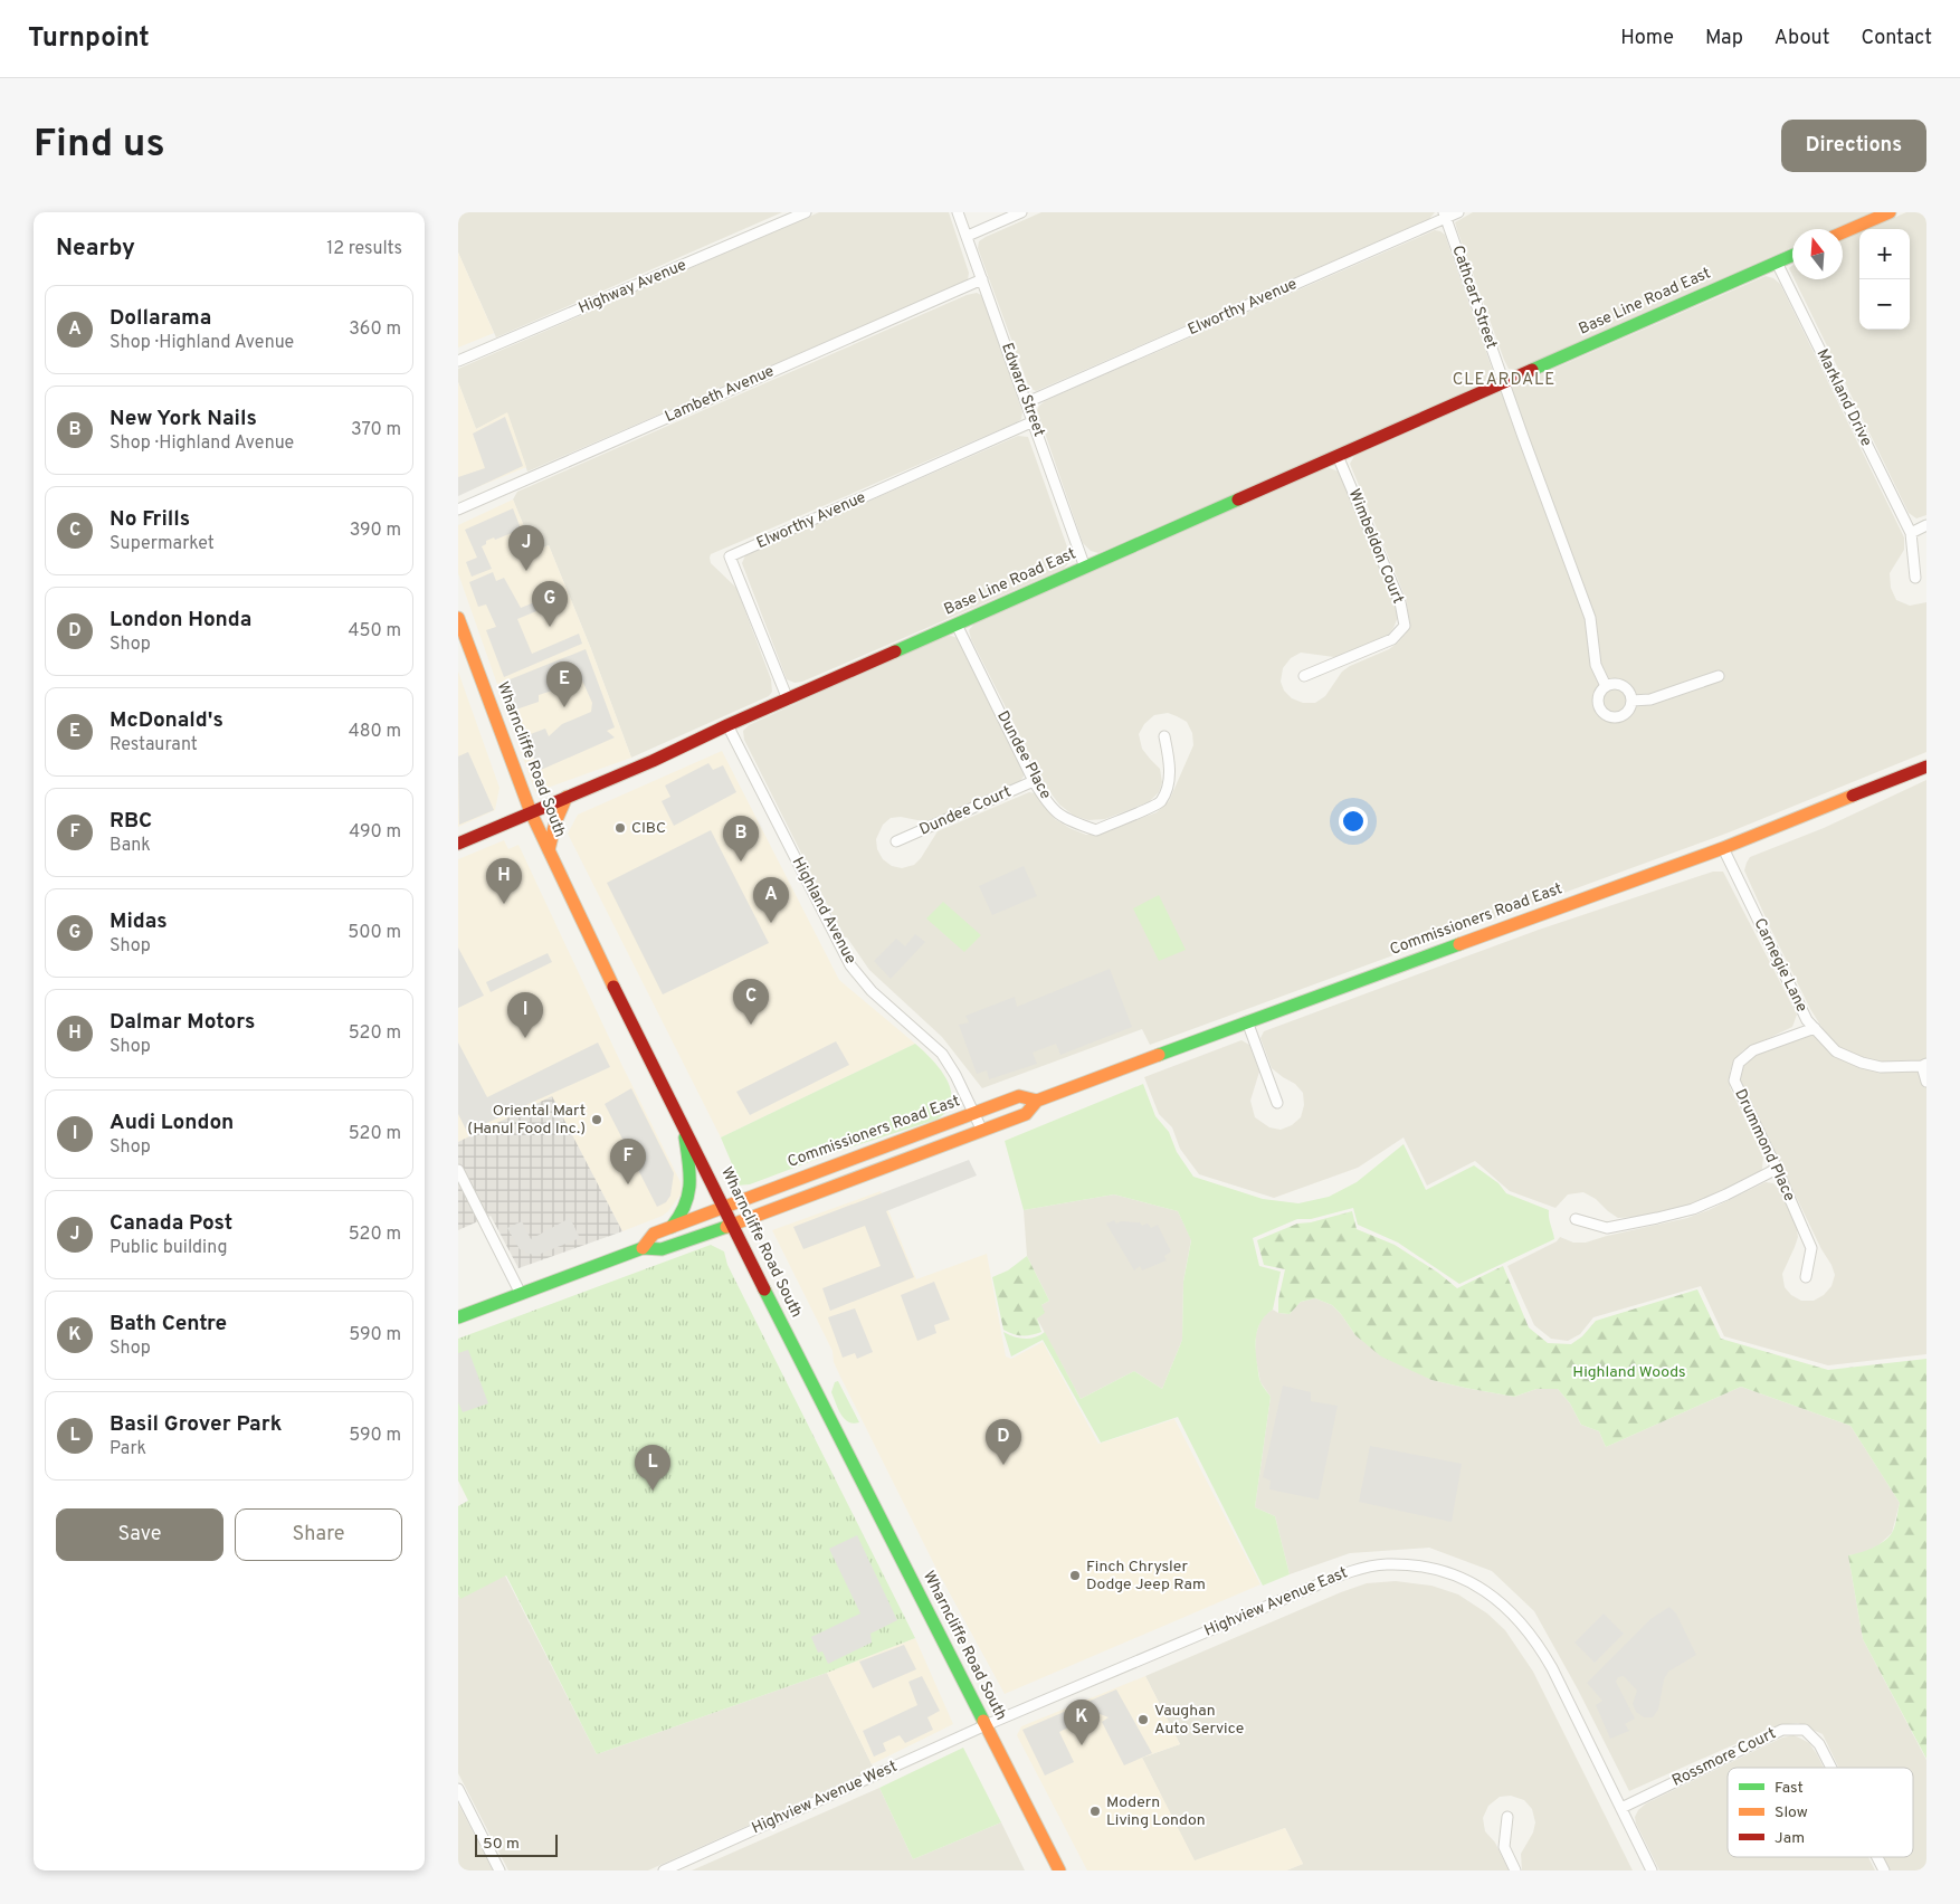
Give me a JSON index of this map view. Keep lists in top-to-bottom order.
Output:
{
  "streets": {
    "main road": ["Base Line Road East", "Wharncliffe Road South", "Commissioners Road East"],
    "street": [
      "Highway Avenue",
      "Cathcart Street",
      "Elworthy Avenue",
      "Edward Street",
      "Lambeth Avenue",
      "Markland Drive",
      "Wimbeldon Court",
      "Dundee Place",
      "Dundee Court",
      "Highland Avenue",
      "Carnegie Lane",
      "Drummond Place",
      "Highview Avenue East",
      "Rossmore Court",
      "Highview Avenue West"
    ]
  },
  "crossings": [
    ["Cathcart Street", "Base Line Road East"],
    ["Cathcart Street", "Elworthy Avenue"],
    ["Base Line Road East", "Elworthy Avenue"],
    ["Base Line Road East", "Edward Street"],
    ["Base Line Road East", "Markland Drive"],
    ["Base Line Road East", "Wimbeldon Court"],
    ["Base Line Road East", "Dundee Place"],
    ["Base Line Road East", "Wharncliffe Road South"],
    ["Base Line Road East", "Highland Avenue"],
    ["Elworthy Avenue", "Edward Street"],
    ["Edward Street", "Lambeth Avenue"],
    ["Dundee Place", "Dundee Court"],
    ["Wharncliffe Road South", "Commissioners Road East"],
    ["Wharncliffe Road South", "Highview Avenue East"],
    ["Wharncliffe Road South", "Highview Avenue West"],
    ["Highland Avenue", "Commissioners Road East"],
    ["Commissioners Road East", "Carnegie Lane"],
    ["Carnegie Lane", "Drummond Place"],
    ["Highview Avenue East", "Rossmore Court"],
    ["Highview Avenue East", "Highview Avenue West"]
  ],
  "districts": ["CLEARDALE"],
  "parks": ["Highland Woods"],
  "places": [
    "CIBC",
    "Oriental Mart (Hanul Food Inc.)",
    "Finch Chrysler Dodge Jeep Ram",
    "Vaughan Auto Service",
    "Modern Living London"
  ],
  "legend": ["Fast", "Slow", "Jam"],
  "scale_bar": "50 m",
  "north": "top",
  "page": {
    "header": "Turnpoint",
    "nav": [
      "Home",
      "Map",
      "About",
      "Contact"
    ],
    "buttons": [
      "Directions",
      ["Save", "Share"]
    ],
    "title": "Find us",
    "heading": ["Nearby", "12 results"],
    "map_buttons": ["+", "−"],
    "list": [
      {
        "mark": "A",
        "name": "Dollarama",
        "note": "Shop · Highland Avenue",
        "value": "360 m"
      },
      {
        "mark": "B",
        "name": "New York Nails",
        "note": "Shop · Highland Avenue",
        "value": "370 m"
      },
      {
        "mark": "C",
        "name": "No Frills",
        "note": "Supermarket",
        "value": "390 m"
      },
      {
        "mark": "D",
        "name": "London Honda",
        "note": "Shop",
        "value": "450 m"
      },
      {
        "mark": "E",
        "name": "McDonald's",
        "note": "Restaurant",
        "value": "480 m"
      },
      {
        "mark": "F",
        "name": "RBC",
        "note": "Bank",
        "value": "490 m"
      },
      {
        "mark": "G",
        "name": "Midas",
        "note": "Shop",
        "value": "500 m"
      },
      {
        "mark": "H",
        "name": "Dalmar Motors",
        "note": "Shop",
        "value": "520 m"
      },
      {
        "mark": "I",
        "name": "Audi London",
        "note": "Shop",
        "value": "520 m"
      },
      {
        "mark": "J",
        "name": "Canada Post",
        "note": "Public building",
        "value": "520 m"
      },
      {
        "mark": "K",
        "name": "Bath Centre",
        "note": "Shop",
        "value": "590 m"
      },
      {
        "mark": "L",
        "name": "Basil Grover Park",
        "note": "Park",
        "value": "590 m"
      }
    ],
    "pins": [
      "J",
      "G",
      "E",
      "B",
      "H",
      "A",
      "C",
      "I",
      "F",
      "D",
      "L",
      "K"
    ],
    "scale": "50 m"
  }
}
